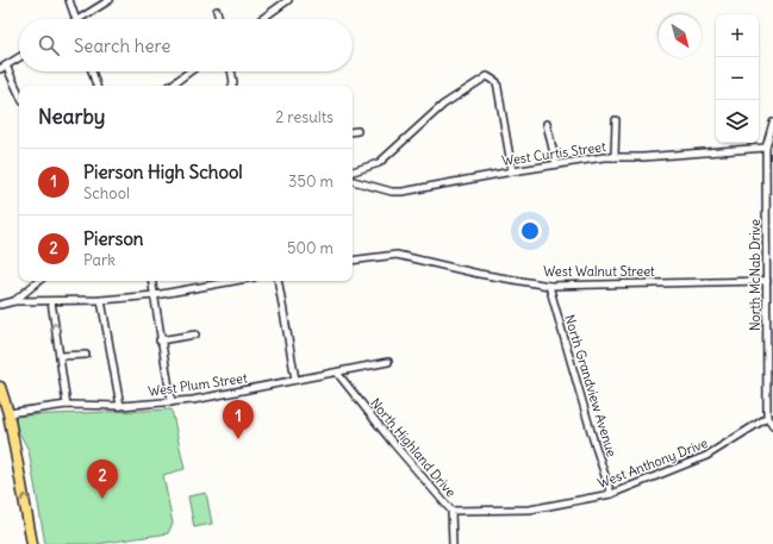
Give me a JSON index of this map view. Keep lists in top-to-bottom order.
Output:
{
  "streets": {
    "street": [
      "West Curtis Street",
      "West Walnut Street",
      "North McNab Drive",
      "West Plum Street",
      "North Grandview Avenue",
      "North Highland Drive",
      "West Anthony Drive"
    ]
  },
  "crossings": [
    ["West Curtis Street", "North McNab Drive"],
    ["West Walnut Street", "North McNab Drive"],
    ["West Walnut Street", "North Grandview Avenue"],
    ["North McNab Drive", "West Anthony Drive"],
    ["West Plum Street", "North Highland Drive"],
    ["North Grandview Avenue", "West Anthony Drive"],
    ["North Highland Drive", "West Anthony Drive"]
  ],
  "north": "bottom right",
  "page": {
    "map_buttons": ["+", "−"],
    "search": "Search here",
    "heading": ["Nearby", "2 results"],
    "list": [
      {
        "mark": "1",
        "name": "Pierson High School",
        "note": "School",
        "value": "350 m"
      },
      {
        "mark": "2",
        "name": "Pierson",
        "note": "Park",
        "value": "500 m"
      }
    ],
    "pins": ["1", "2"]
  }
}
